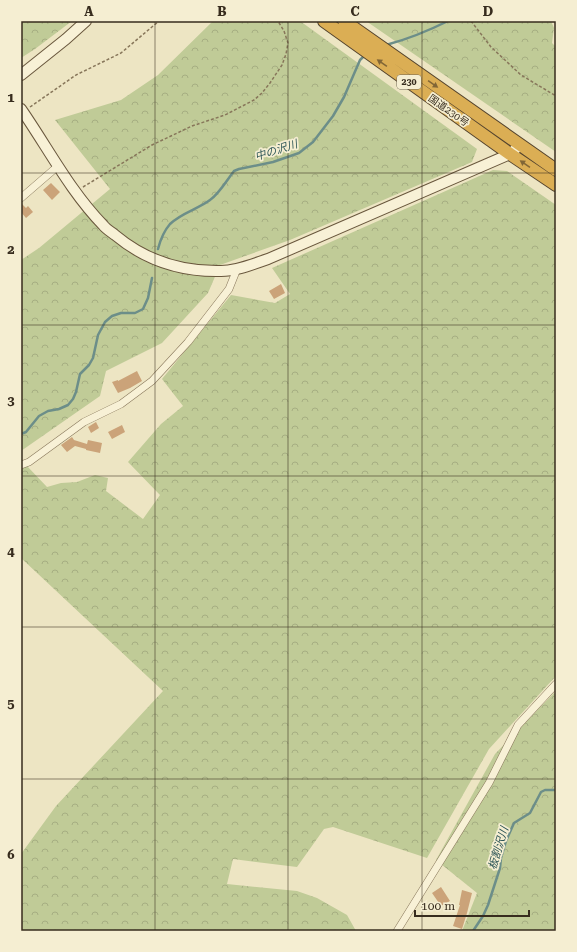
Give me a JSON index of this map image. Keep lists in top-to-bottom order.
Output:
{
  "streets": {
    "highway": ["230", "国道230号"]
  },
  "water": ["中の沢川", "板割沢川"],
  "scale_bar": "100 m",
  "grid": {
    "columns": [
      "A",
      "B",
      "C",
      "D"
    ],
    "rows": [
      "1",
      "2",
      "3",
      "4",
      "5",
      "6"
    ]
  }
}
